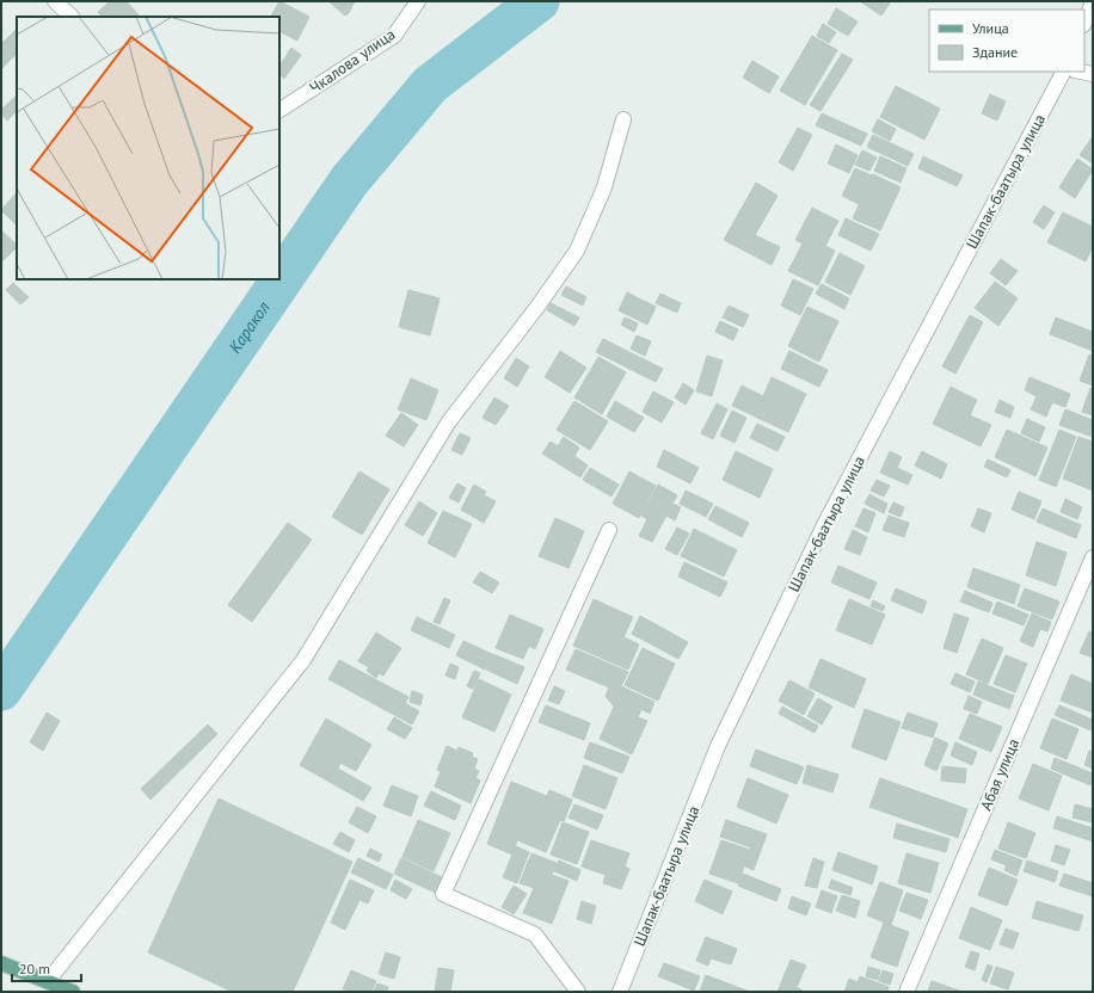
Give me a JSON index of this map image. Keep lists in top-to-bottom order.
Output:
{
  "streets": {
    "street": ["Чкалова улица", "Шапак-баатыра улица", "Абая улица"]
  },
  "water": ["Каракол"],
  "legend": ["Улица", "Здание"],
  "scale_bar": "20 m"
}
